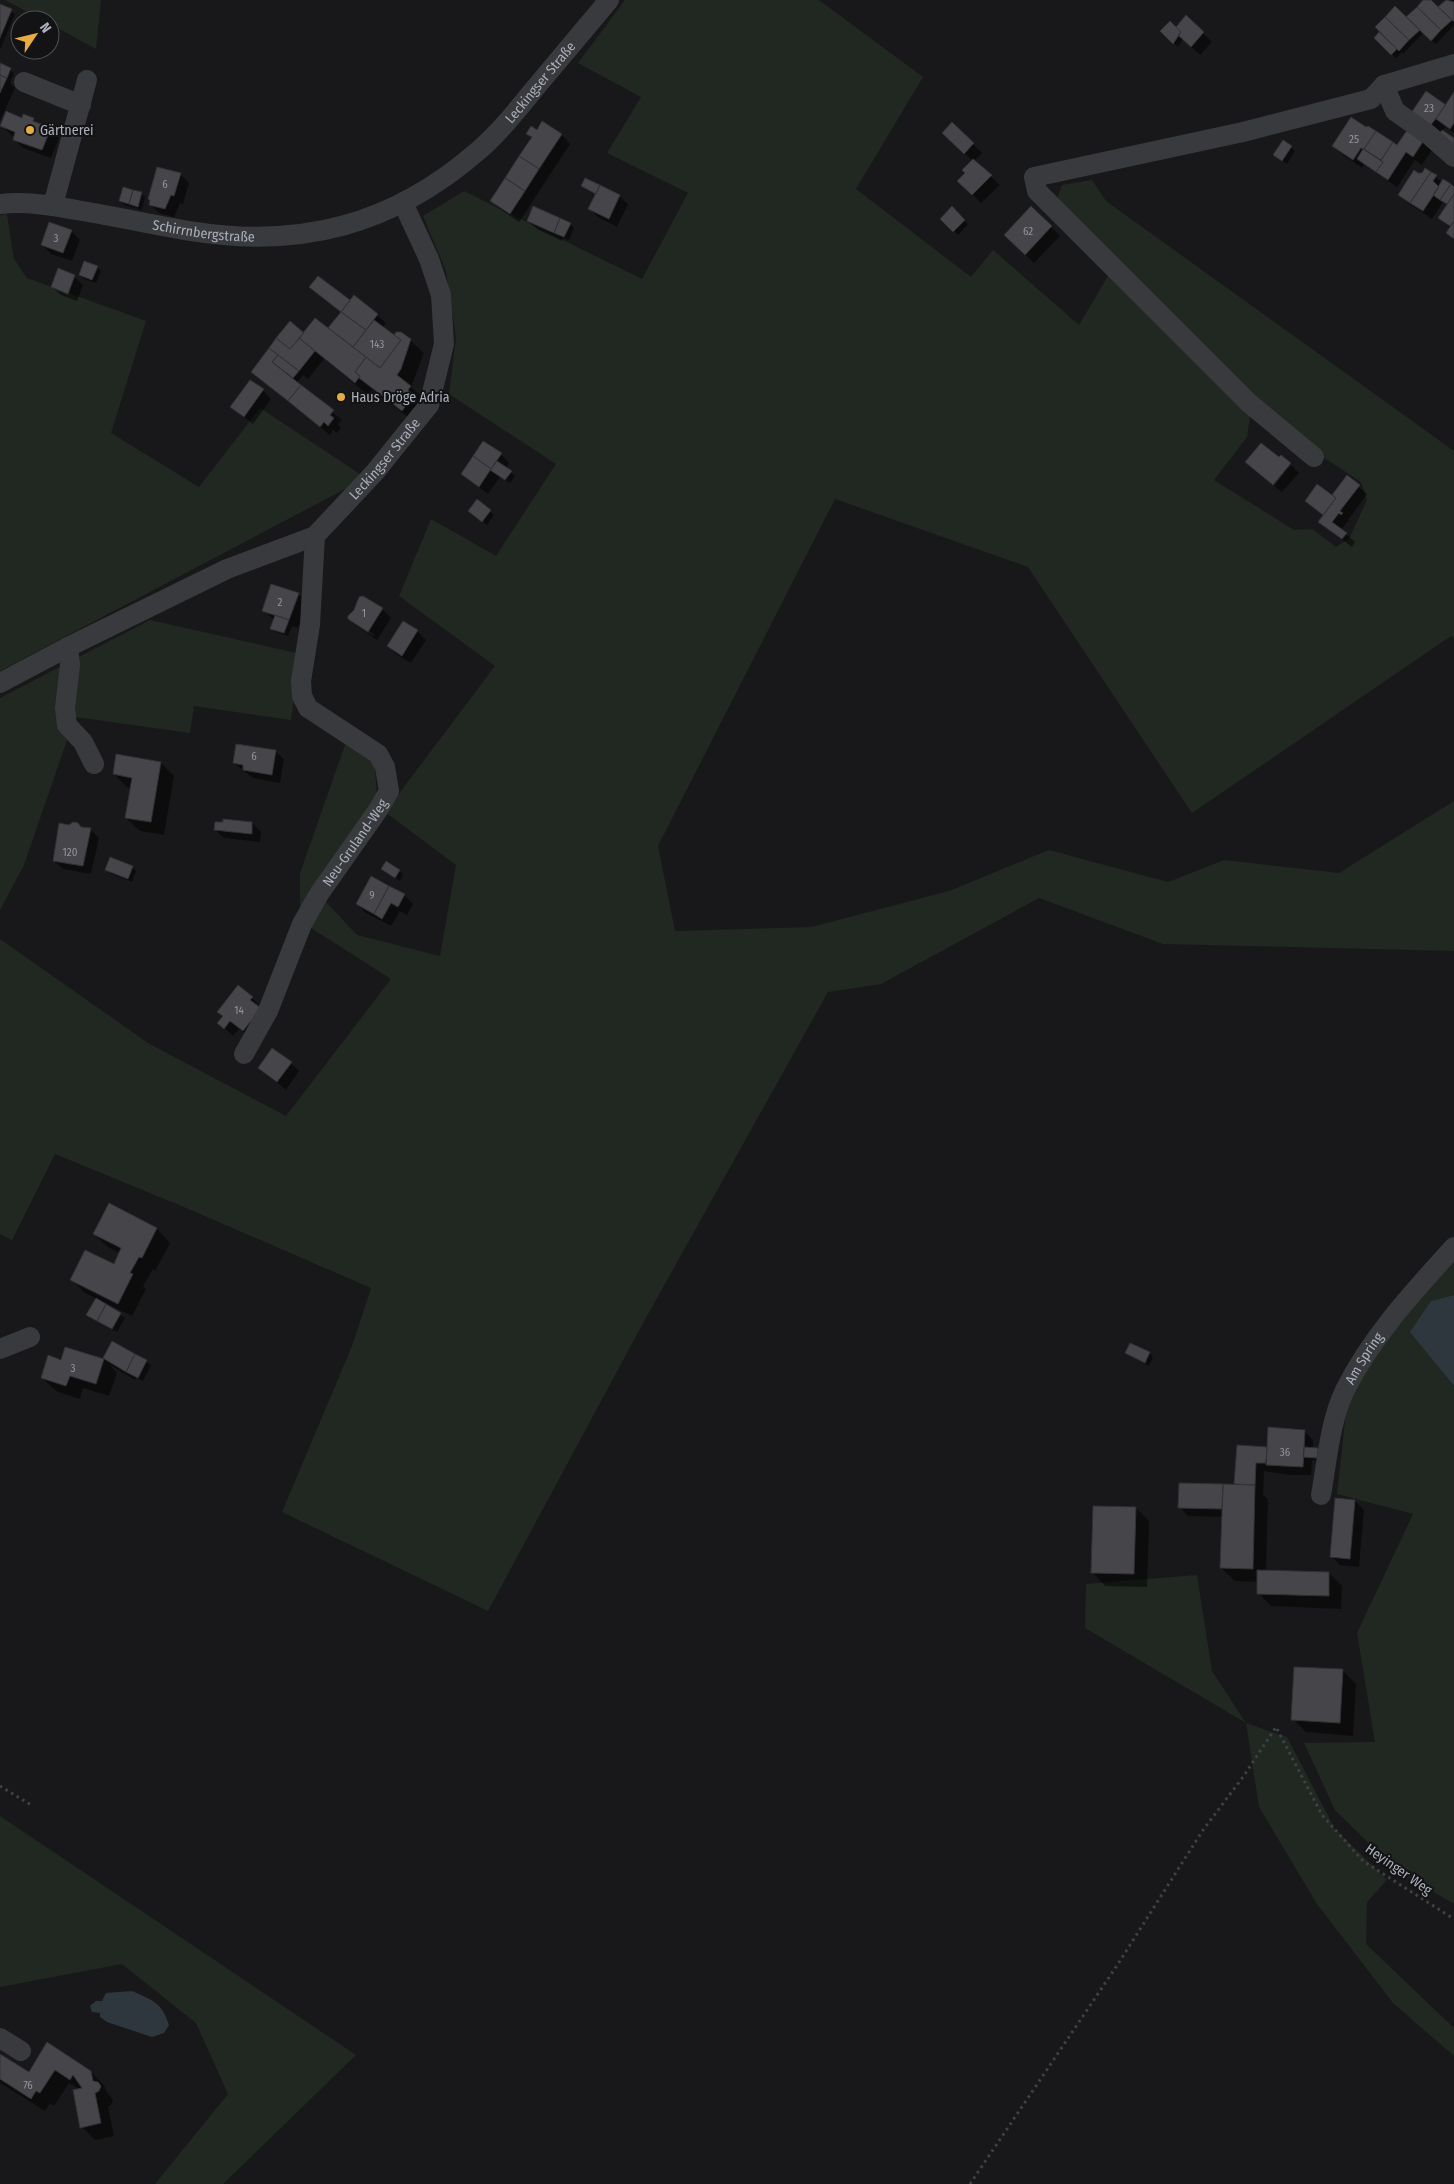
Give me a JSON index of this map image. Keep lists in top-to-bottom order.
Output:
{
  "streets": {
    "street": [
      "Leckingser Straße",
      "Schirrnbergstraße",
      "Neu-Gruland-Weg",
      "Am Spring"
    ],
    "path": ["Heyinger Weg"]
  },
  "crossings": [
    ["Leckingser Straße", "Schirrnbergstraße"],
    ["Leckingser Straße", "Neu-Gruland-Weg"]
  ],
  "places": ["Gärtnerei", "Haus Dröge Adria"],
  "house_numbers": [
    "23",
    "25",
    "6",
    "62",
    "3",
    "143",
    "2",
    "1",
    "6",
    "120",
    "9",
    "14",
    "3",
    "36",
    "76"
  ],
  "north": "top right"
}
